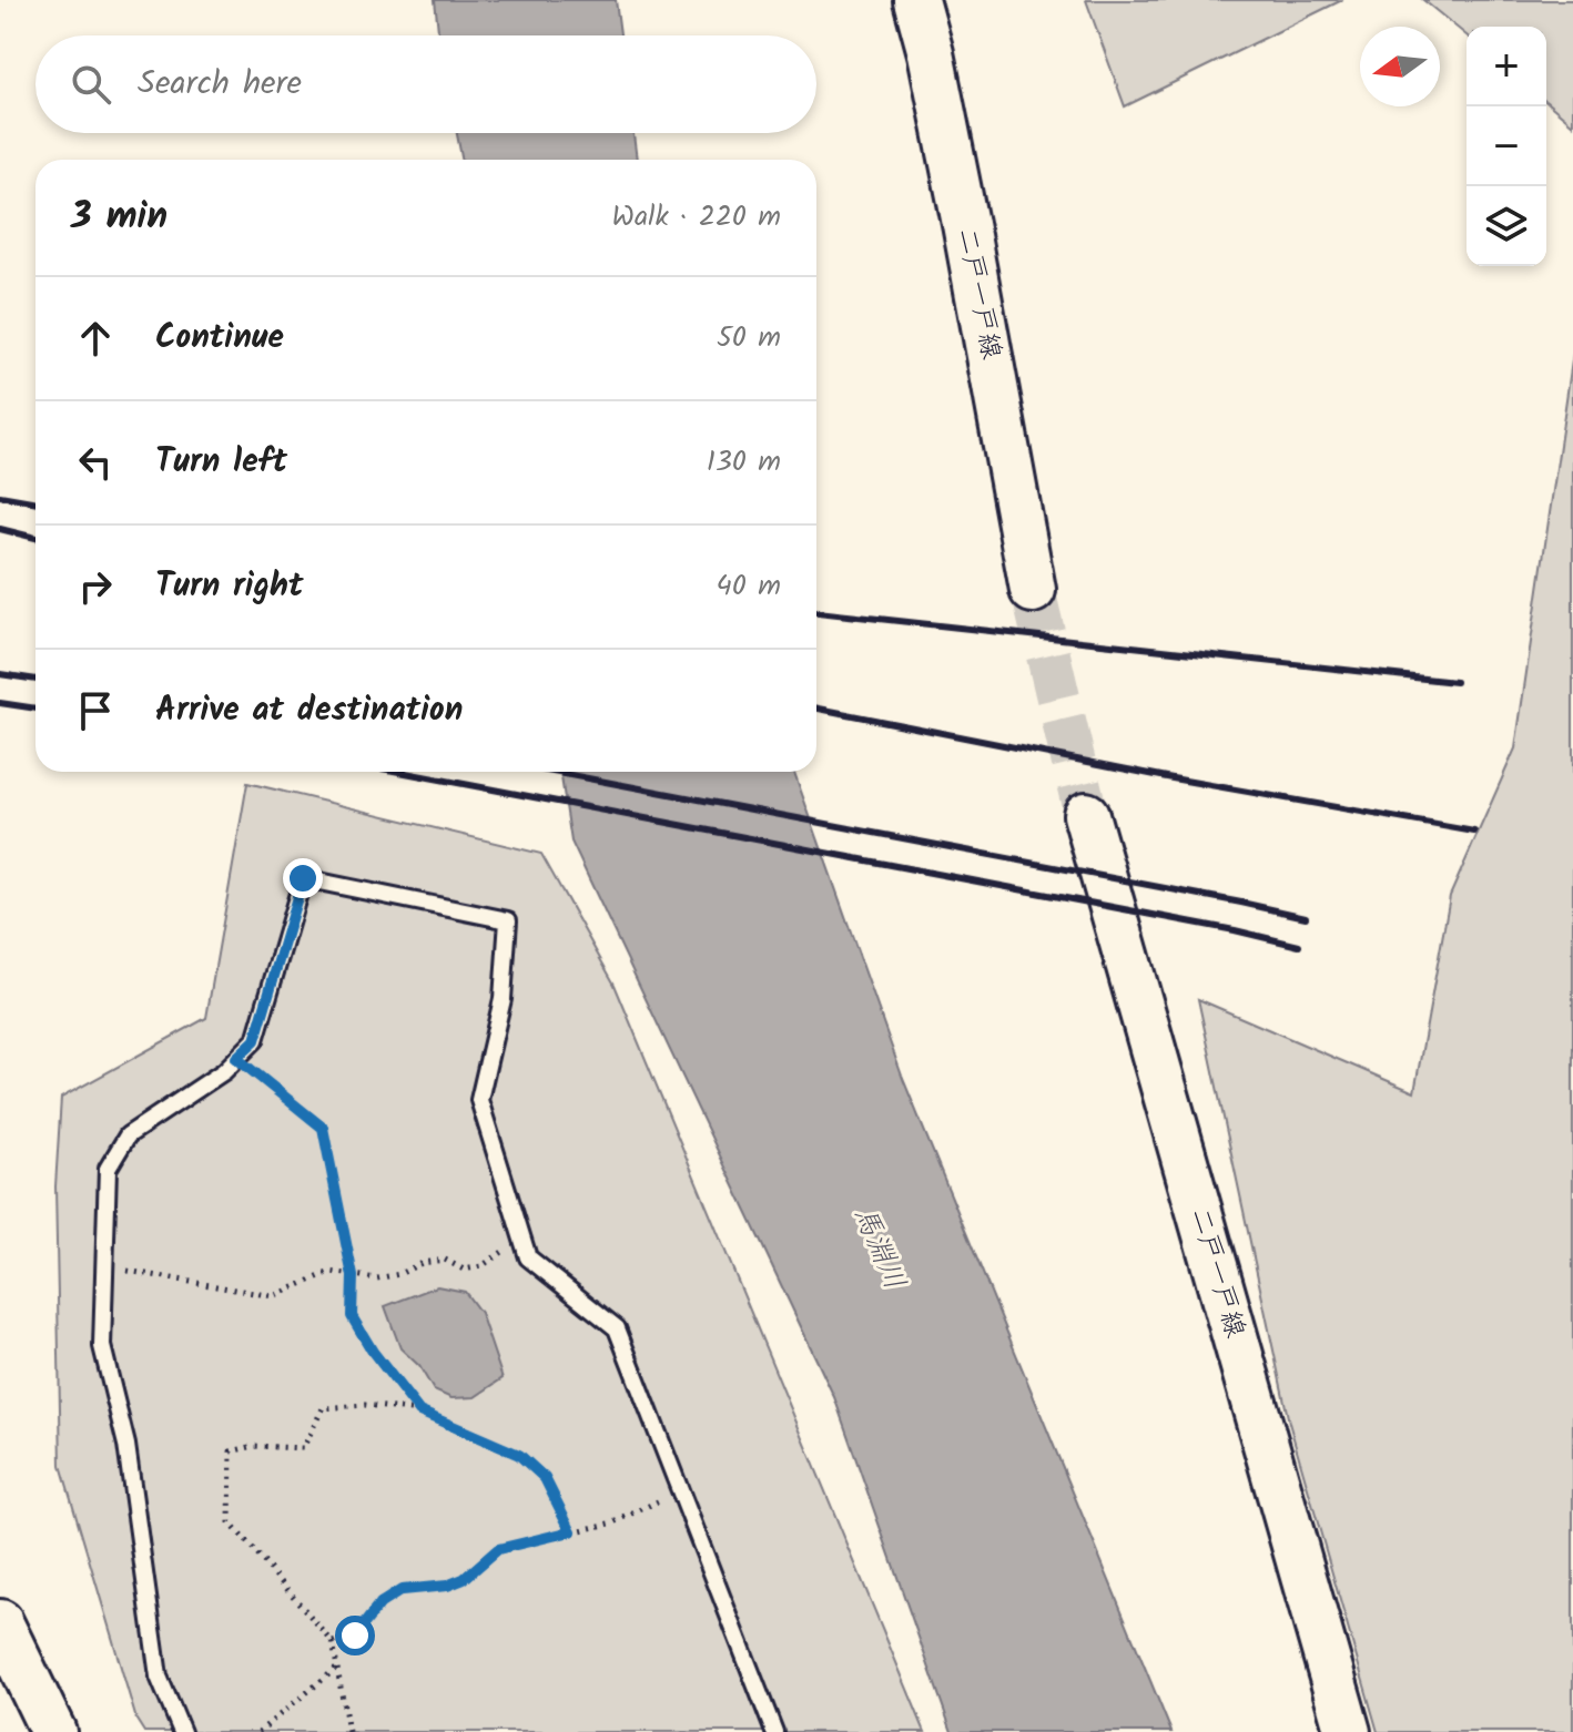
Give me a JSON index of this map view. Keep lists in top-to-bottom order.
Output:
{
  "streets": {
    "main road": ["二戸一戸線"]
  },
  "water": ["馬淵川"],
  "north": "left",
  "page": {
    "map_buttons": ["+", "−"],
    "search": "Search here",
    "heading": ["3 min", "Walk · 220 m"],
    "list": [
      ["Continue", "50 m"],
      ["Turn left", "130 m"],
      ["Turn right", "40 m"],
      "Arrive at destination"
    ]
  }
}
